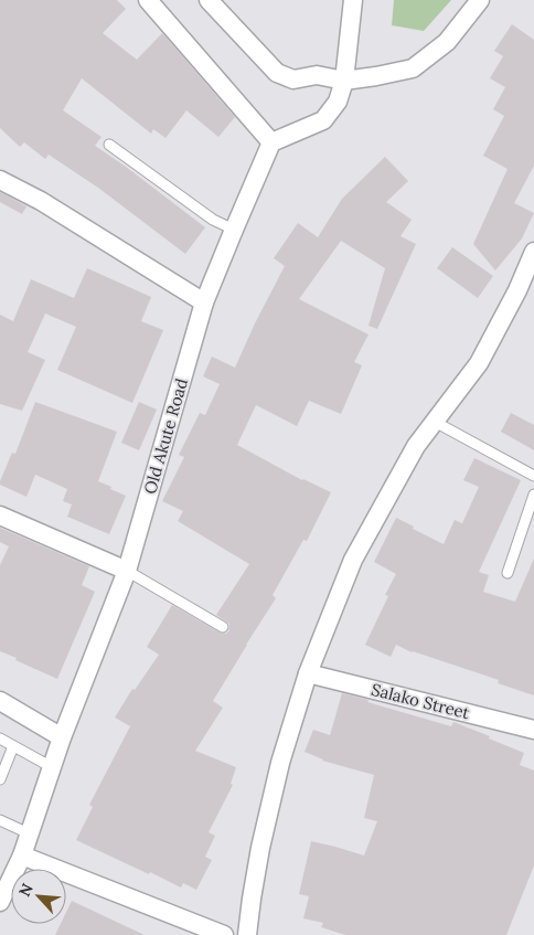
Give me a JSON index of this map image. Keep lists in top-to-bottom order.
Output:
{
  "streets": {
    "street": ["Old Akute Road", "Salako Street"]
  },
  "north": "top left"
}
